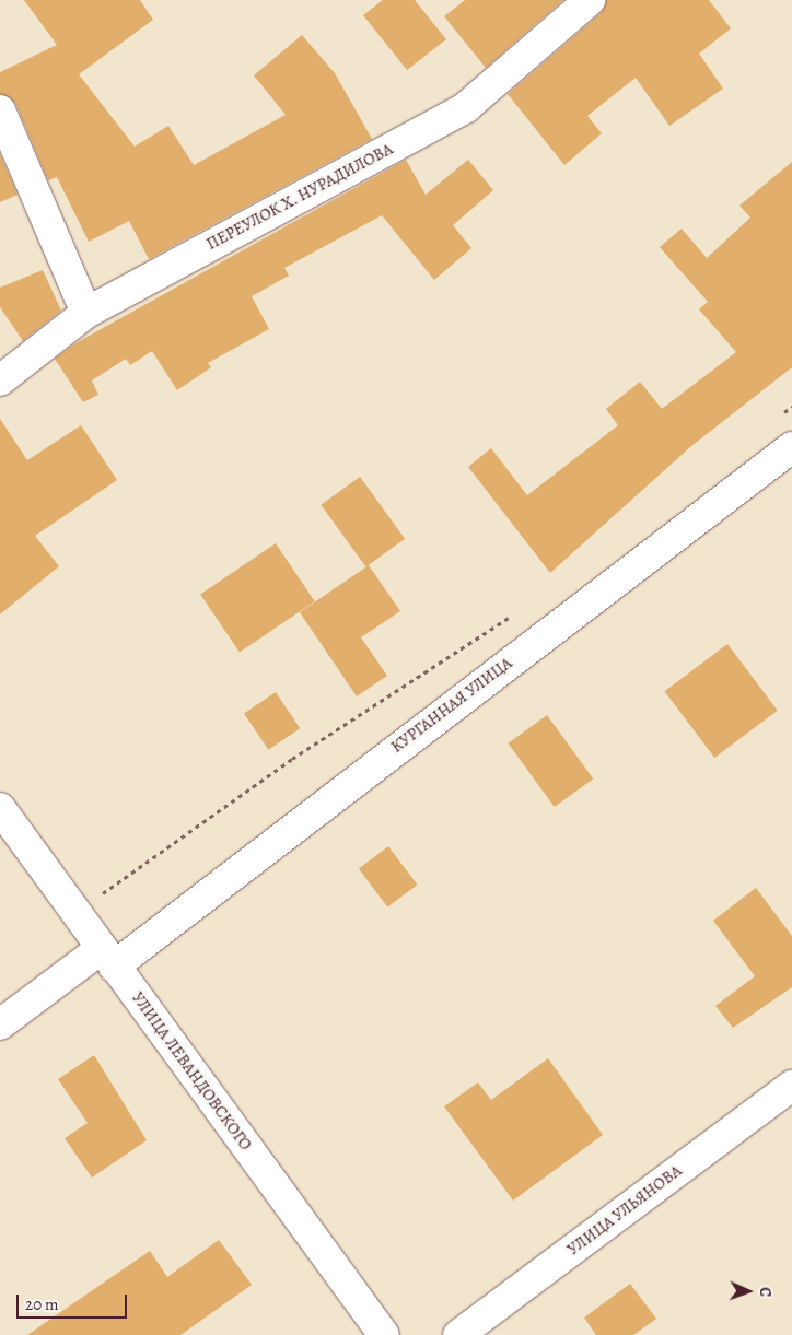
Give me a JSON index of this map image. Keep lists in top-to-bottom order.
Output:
{
  "streets": {
    "street": [
      "ПЕРЕУЛОК Х. НУРАДИЛОВА",
      "КУРГАННАЯ УЛИЦА",
      "УЛИЦА ЛЕВАНДОВСКОГО",
      "УЛИЦА УЛЬЯНОВА"
    ]
  },
  "crossings": [
    ["КУРГАННАЯ УЛИЦА", "УЛИЦА ЛЕВАНДОВСКОГО"]
  ],
  "scale_bar": "20 m",
  "north": "right"
}
